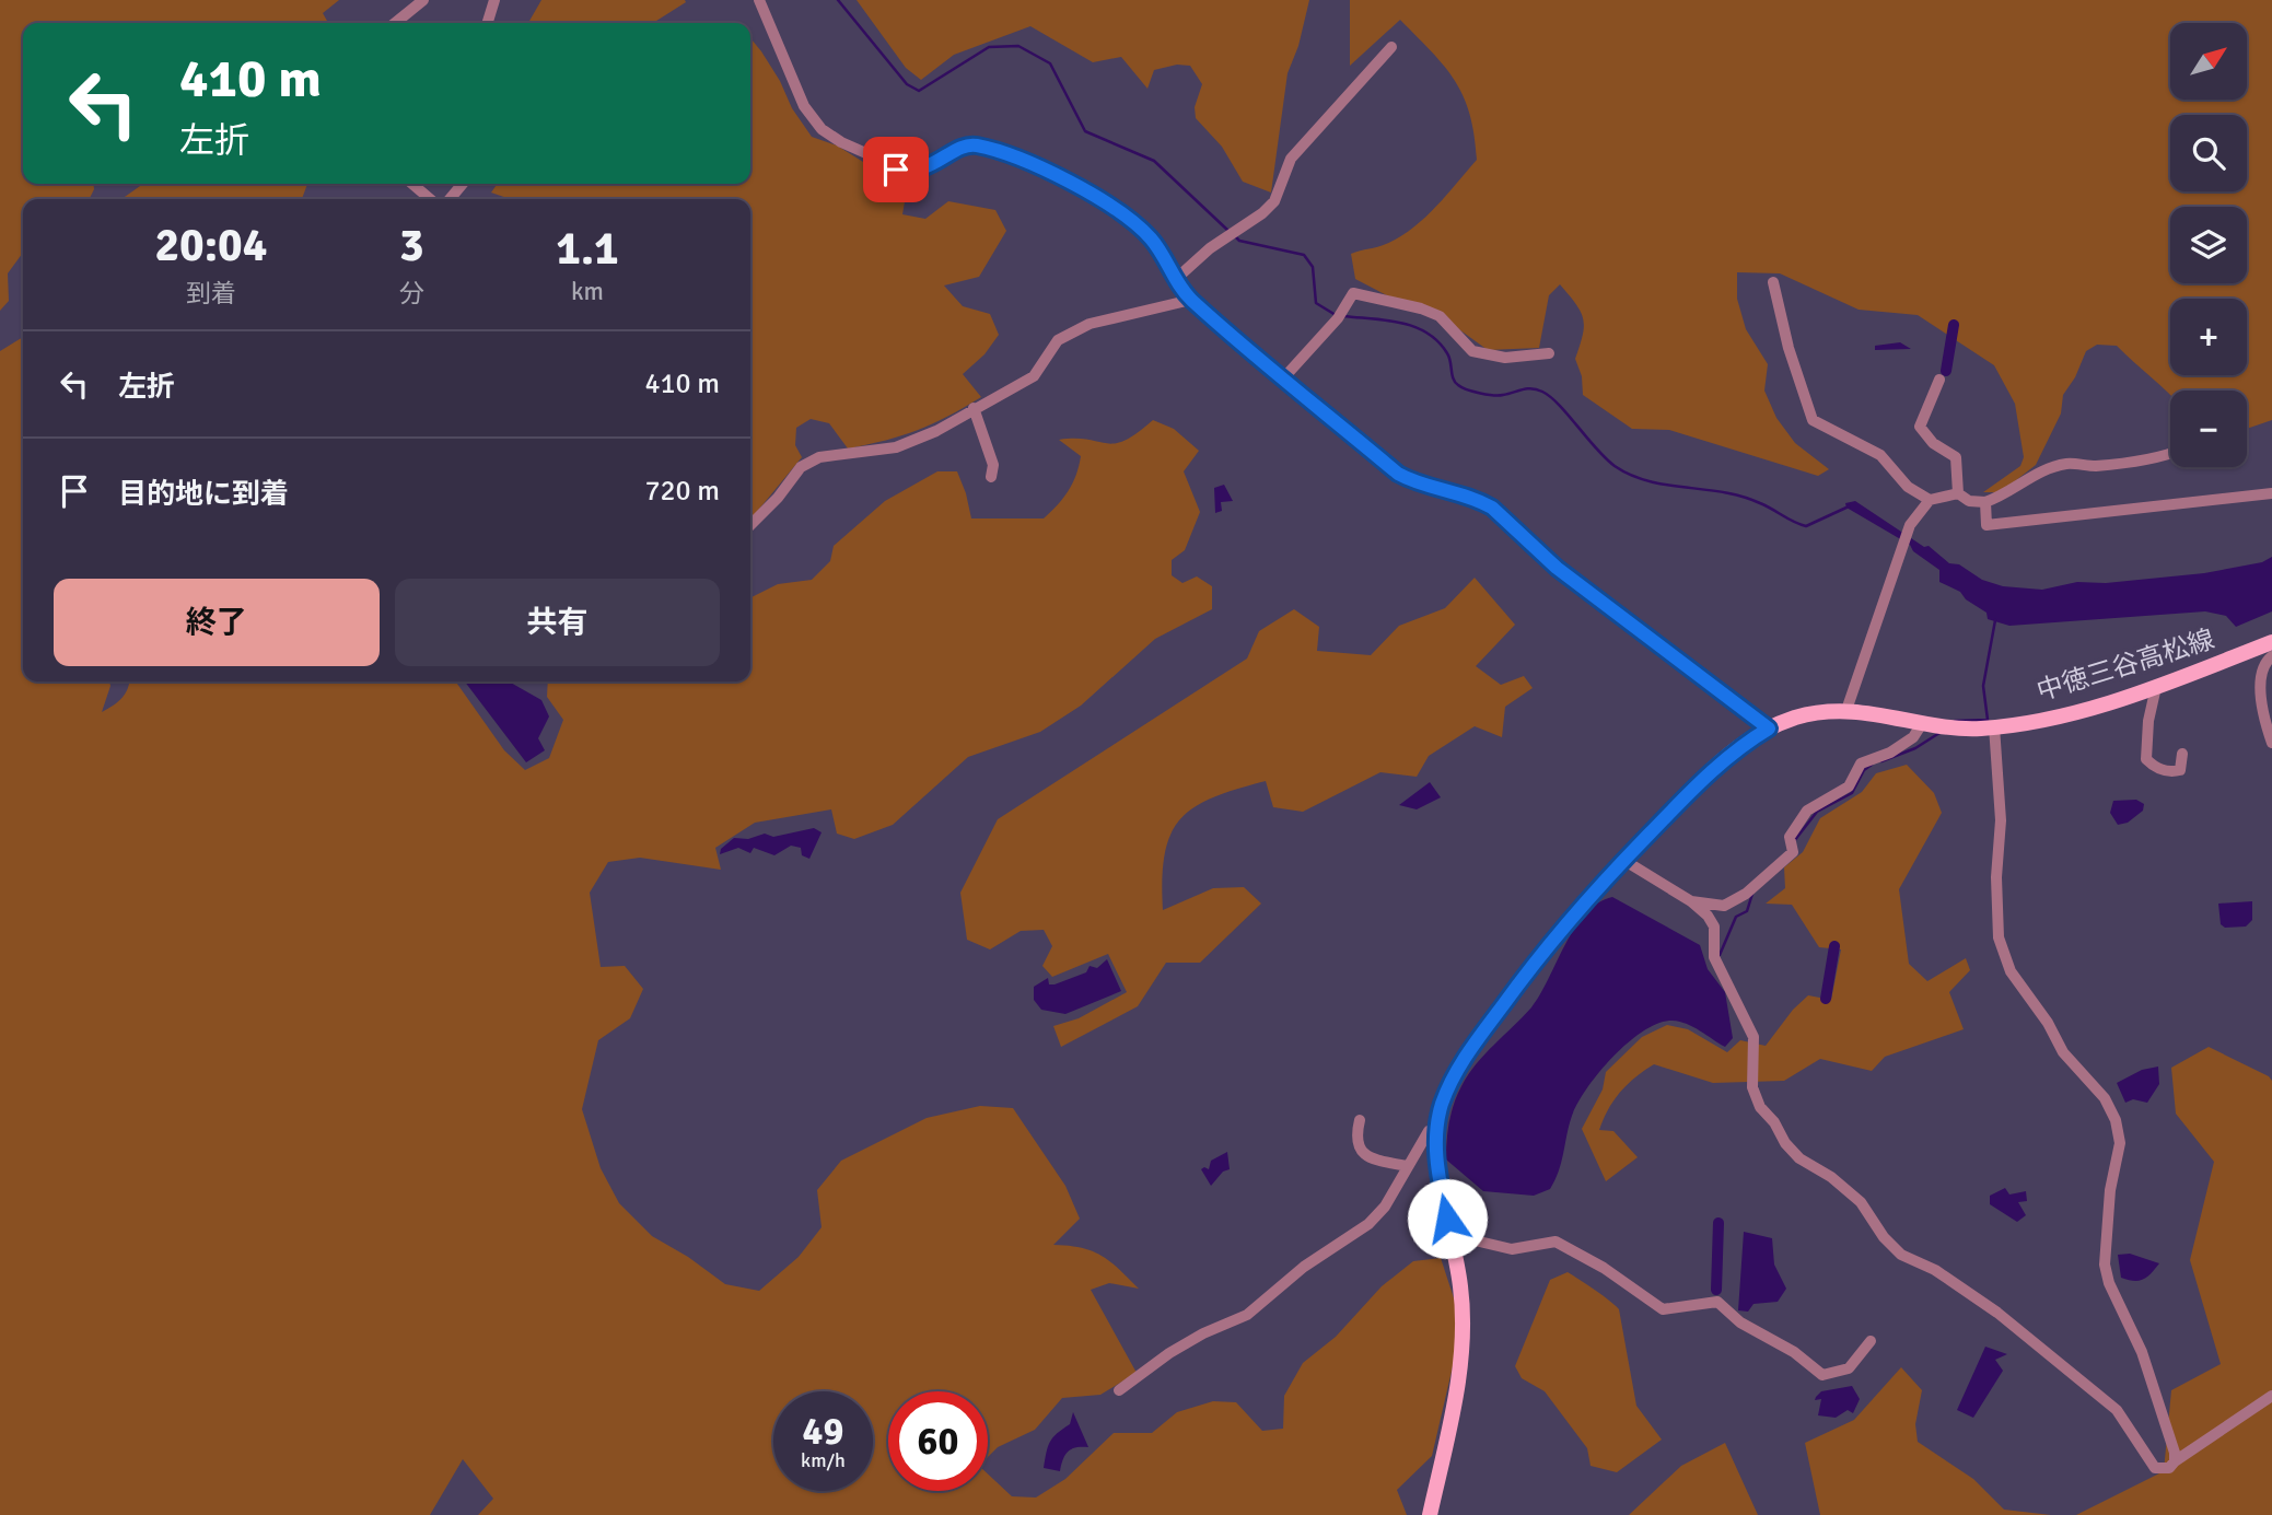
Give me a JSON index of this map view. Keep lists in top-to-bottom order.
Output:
{
  "streets": {
    "main road": ["中徳三谷高松線"]
  },
  "north": "top right",
  "page": {
    "map_buttons": ["+", "−"],
    "turn": ["410 m", "左折"],
    "eta": [
      "20:04",
      "到着",
      "3",
      "分",
      "1.1",
      "km"
    ],
    "list": [
      {
        "name": "左折",
        "value": "410 m"
      },
      {
        "name": "目的地に到着",
        "value": "720 m"
      }
    ],
    "buttons": ["終了", "共有"],
    "speed": "49 km/h",
    "limit": "60"
  }
}
